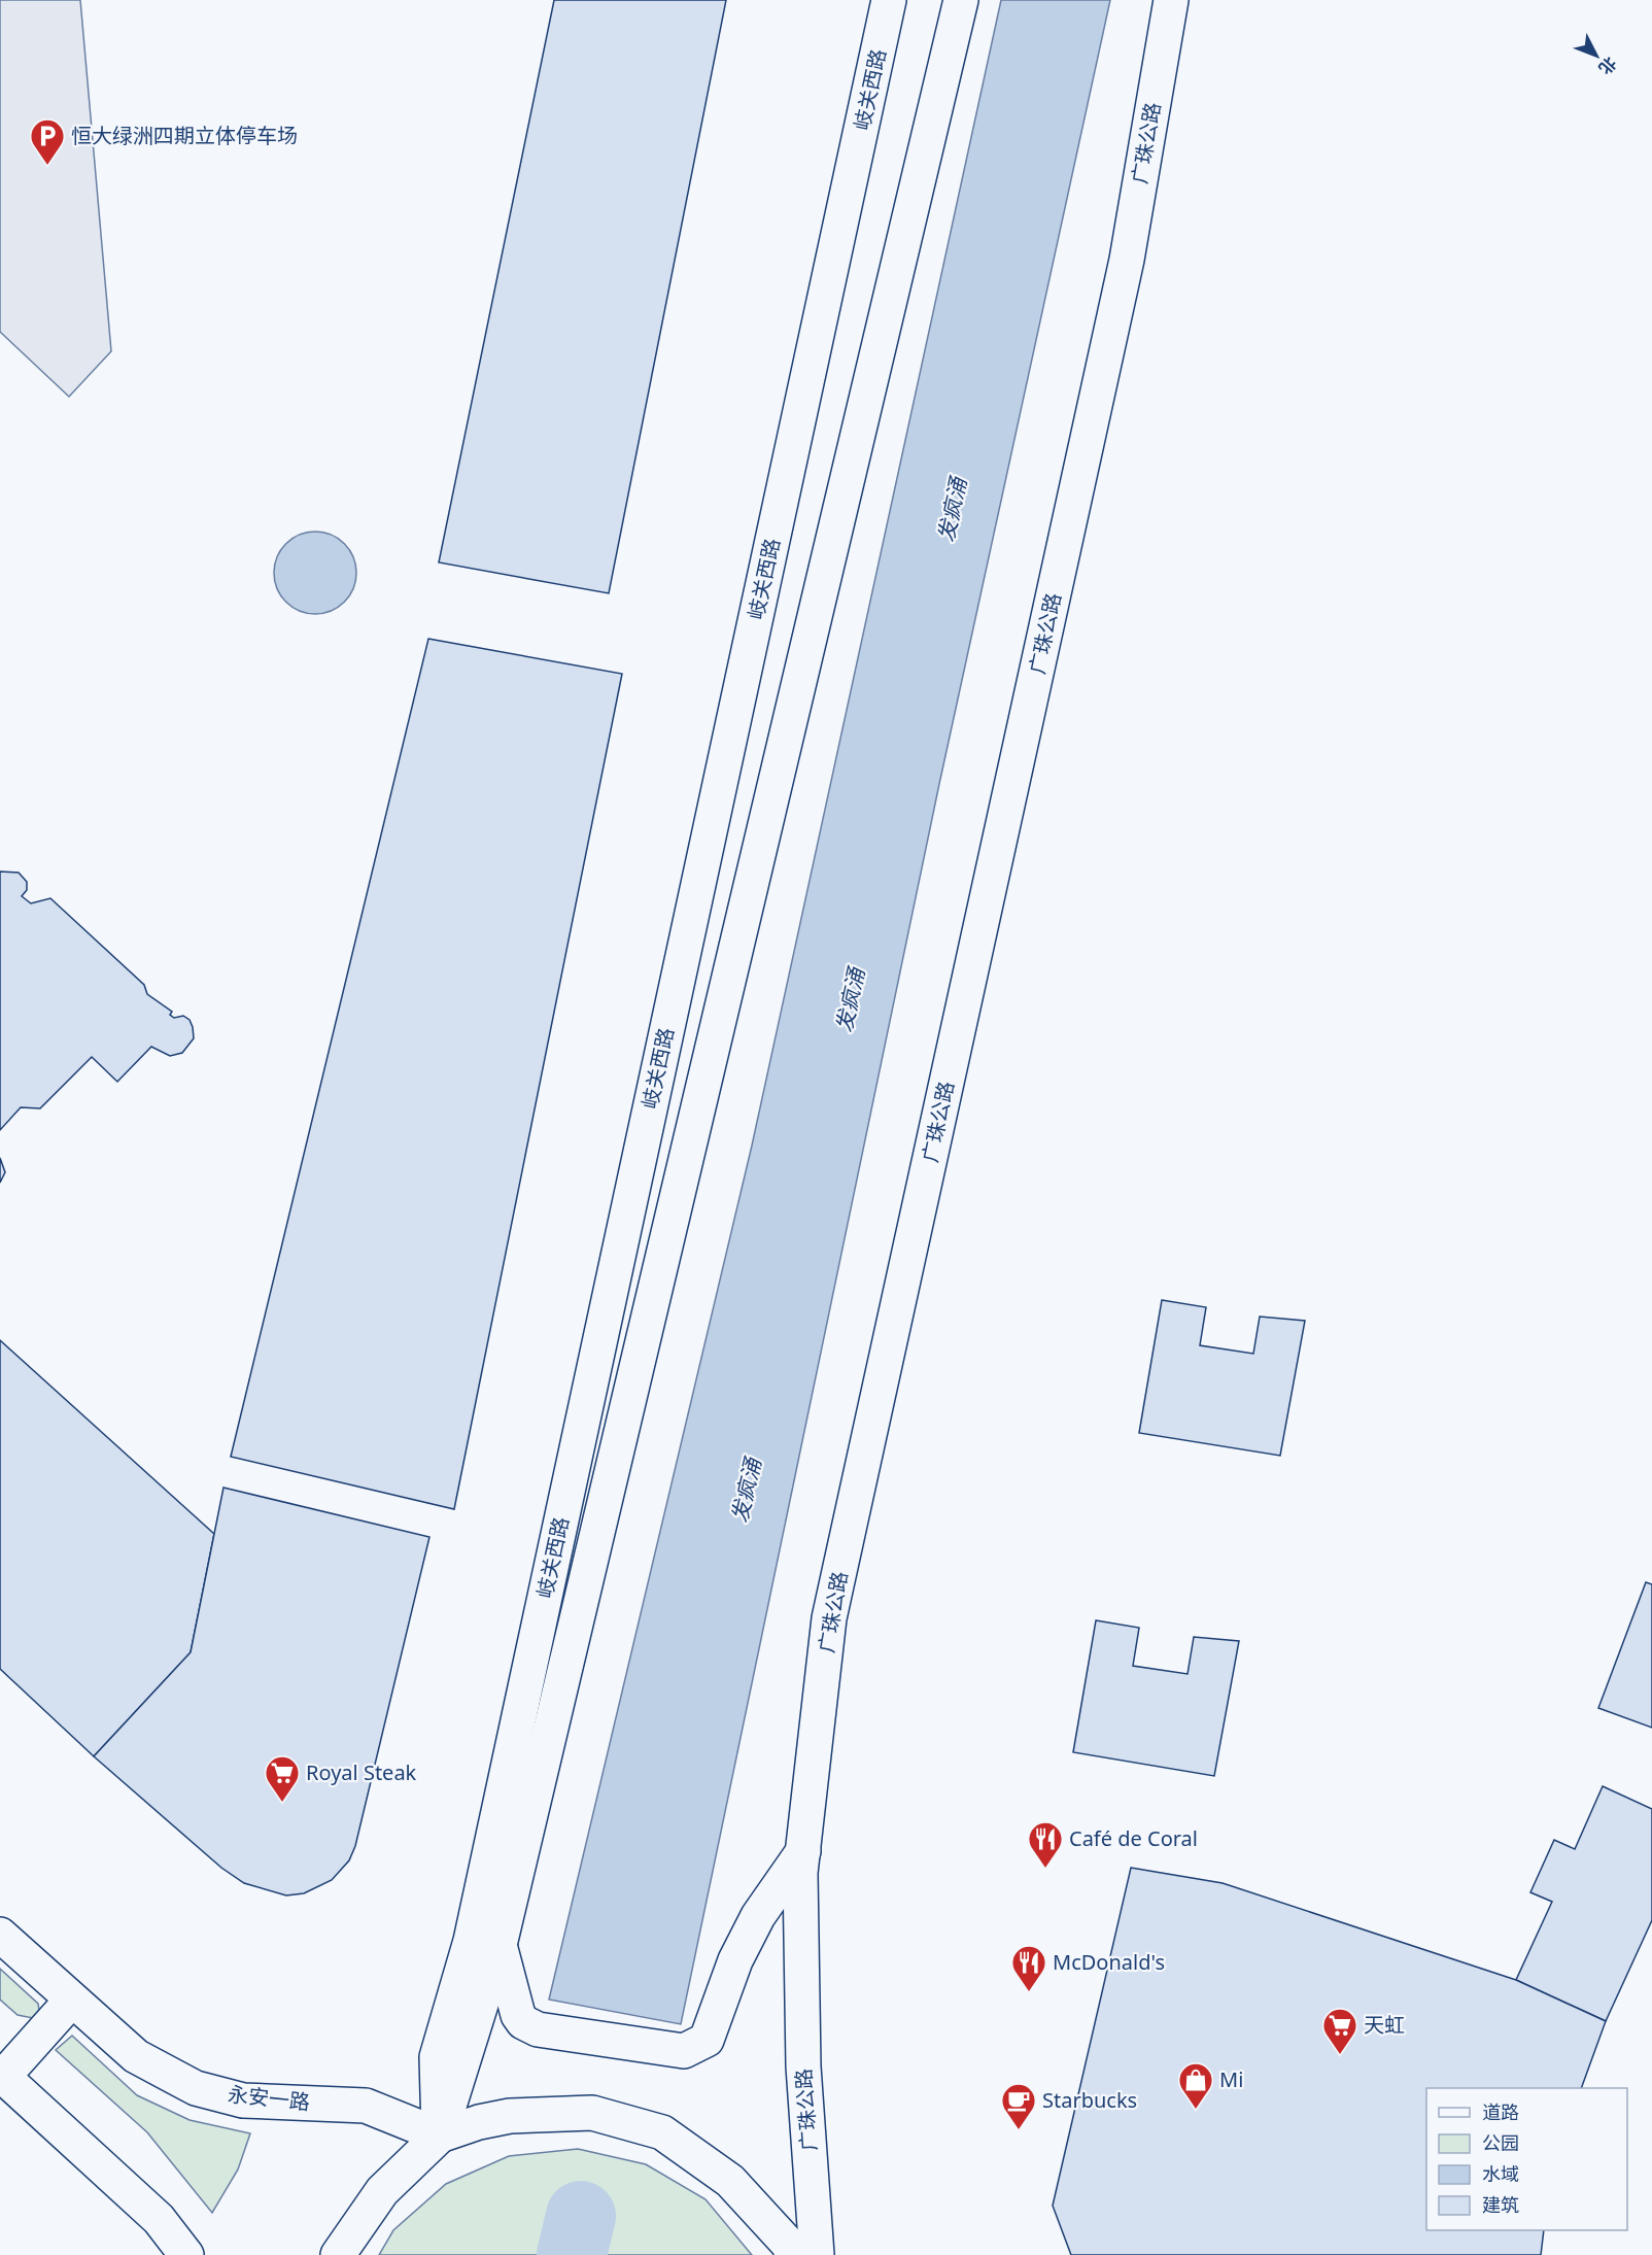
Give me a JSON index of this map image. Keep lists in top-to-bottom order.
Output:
{
  "streets": {
    "main road": ["岐关西路", "广珠公路", "永安一路"]
  },
  "crossings": [
    ["岐关西路", "永安一路"]
  ],
  "water": ["发疯涌"],
  "places": {
    "parking": ["恒大绿洲四期立体停车场"],
    "supermarket": ["Royal Steak", "天虹"],
    "restaurant": ["Café de Coral", "McDonald's"],
    "shop": ["Mi"],
    "cafe": ["Starbucks"]
  },
  "legend": [
    "道路",
    "公园",
    "水域",
    "建筑"
  ],
  "north": "bottom right"
}
